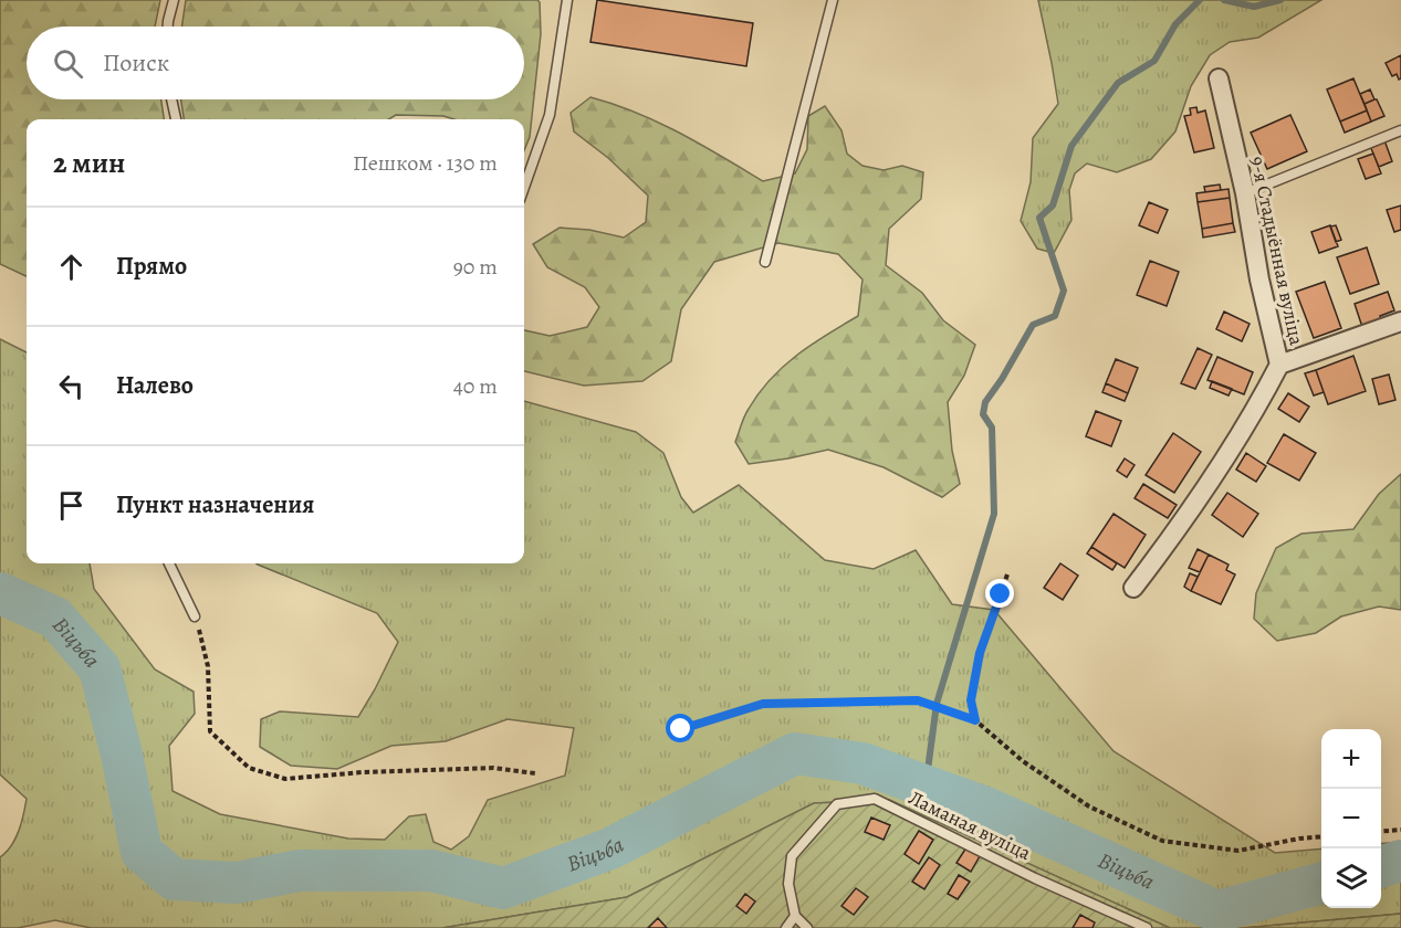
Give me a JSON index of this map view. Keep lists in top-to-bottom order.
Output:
{
  "streets": {
    "street": ["9-я Стадыённая вуліца"],
    "lane": ["Ламаная вуліца"]
  },
  "water": ["Віцьба"],
  "page": {
    "search": "Поиск",
    "heading": ["2 мин", "Пешком · 130 m"],
    "list": [
      ["Прямо", "90 m"],
      ["Налево", "40 m"],
      "Пункт назначения"
    ],
    "map_buttons": ["+", "−"]
  }
}
